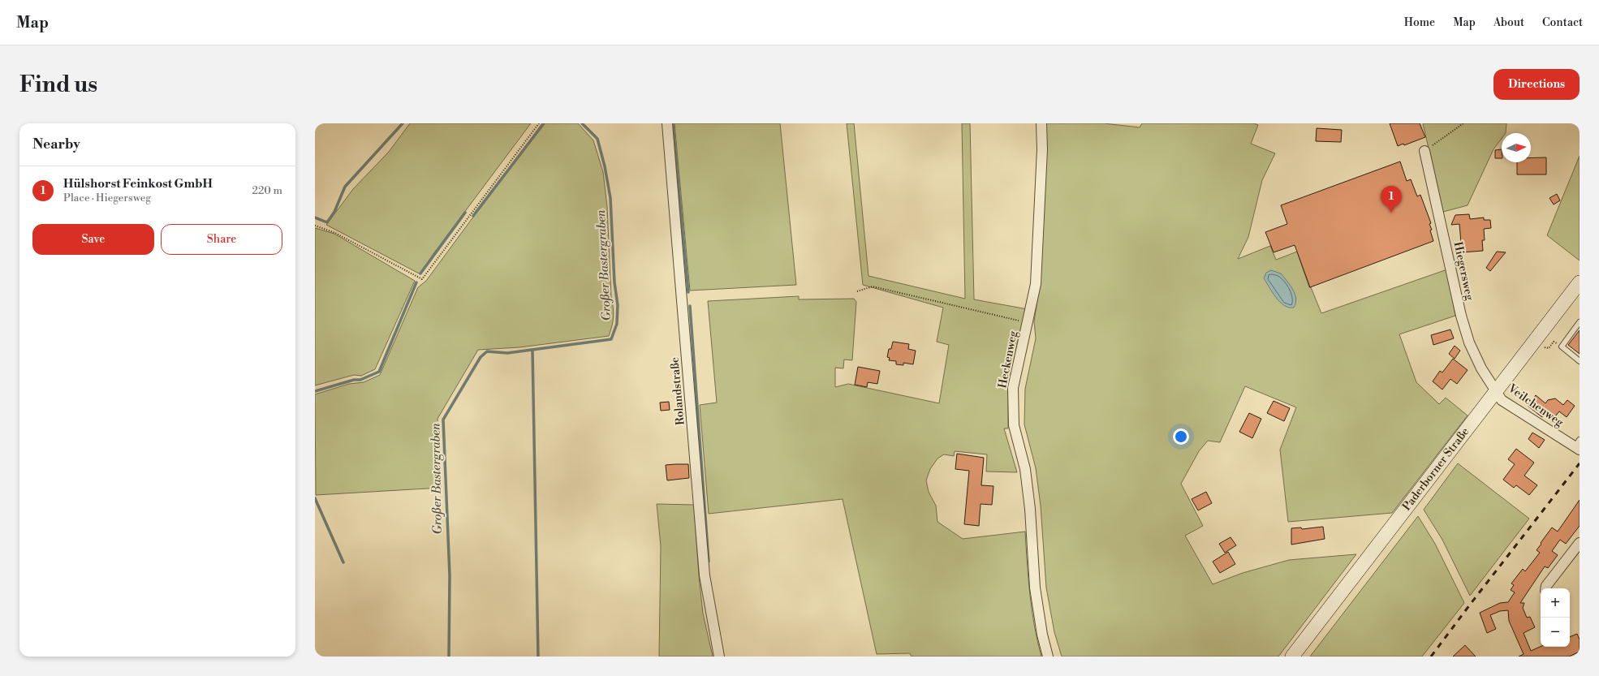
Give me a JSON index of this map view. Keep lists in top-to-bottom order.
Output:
{
  "streets": {
    "main road": ["Paderborner Straße"],
    "street": [
      "Hiegersweg",
      "Heckenweg",
      "Rolandstraße",
      "Veilchenweg"
    ]
  },
  "crossings": [
    ["Hiegersweg", "Veilchenweg"],
    ["Hiegersweg", "Paderborner Straße"],
    ["Veilchenweg", "Paderborner Straße"]
  ],
  "water": ["Großer Bastergraben"],
  "north": "right",
  "page": {
    "header": "Map",
    "nav": [
      "Home",
      "Map",
      "About",
      "Contact"
    ],
    "buttons": [
      "Directions",
      ["Save", "Share"]
    ],
    "title": "Find us",
    "heading": "Nearby",
    "list": [
      {
        "mark": "1",
        "name": "Hülshorst Feinkost GmbH",
        "note": "Place · Hiegersweg",
        "value": "220 m"
      }
    ],
    "pins": "1",
    "map_buttons": ["+", "−"]
  }
}
